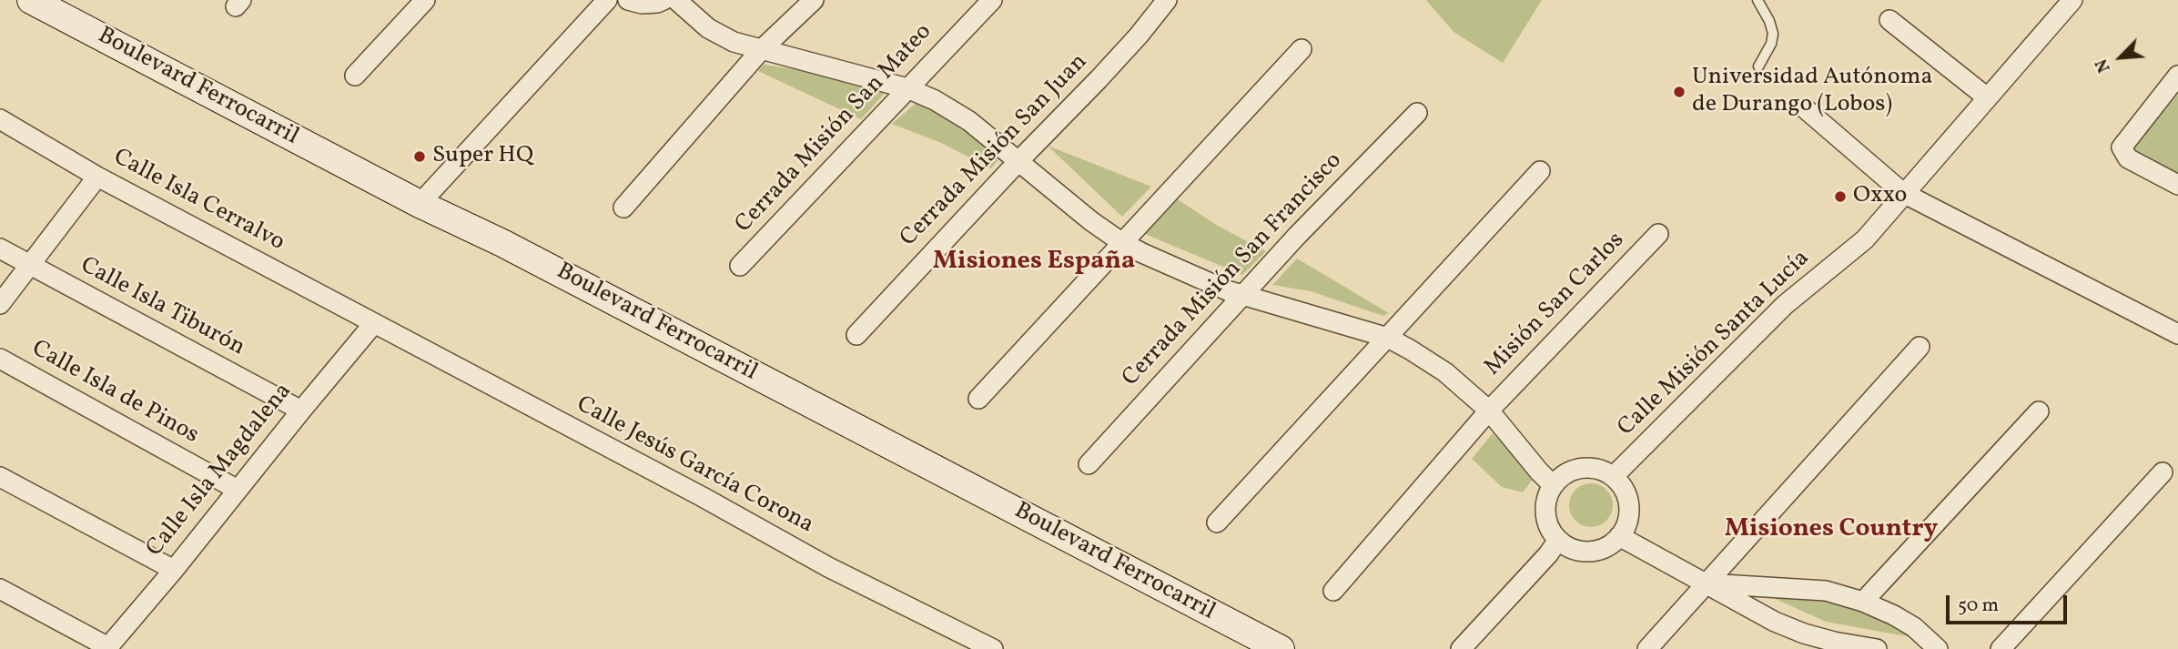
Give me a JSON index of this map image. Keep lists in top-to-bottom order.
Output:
{
  "streets": {
    "main road": ["Boulevard Ferrocarril"],
    "street": [
      "Cerrada Misión San Mateo",
      "Cerrada Misión San Juan",
      "Calle Isla Cerralvo",
      "Cerrada Misión San Francisco",
      "Misión San Carlos",
      "Calle Isla Tiburón",
      "Calle Misión Santa Lucía",
      "Calle Isla de Pinos",
      "Calle Jesús García Corona",
      "Calle Isla Magdalena"
    ]
  },
  "crossings": [
    ["Calle Isla Cerralvo", "Calle Jesús García Corona"],
    ["Calle Isla Cerralvo", "Calle Isla Magdalena"],
    ["Calle Isla Tiburón", "Calle Isla Magdalena"],
    ["Calle Isla de Pinos", "Calle Isla Magdalena"],
    ["Calle Jesús García Corona", "Calle Isla Magdalena"]
  ],
  "districts": ["Misiones España", "Misiones Country"],
  "places": ["Universidad Autónoma de Durango (Lobos)", "Super HQ", "Oxxo"],
  "scale_bar": "50 m",
  "north": "bottom left"
}
